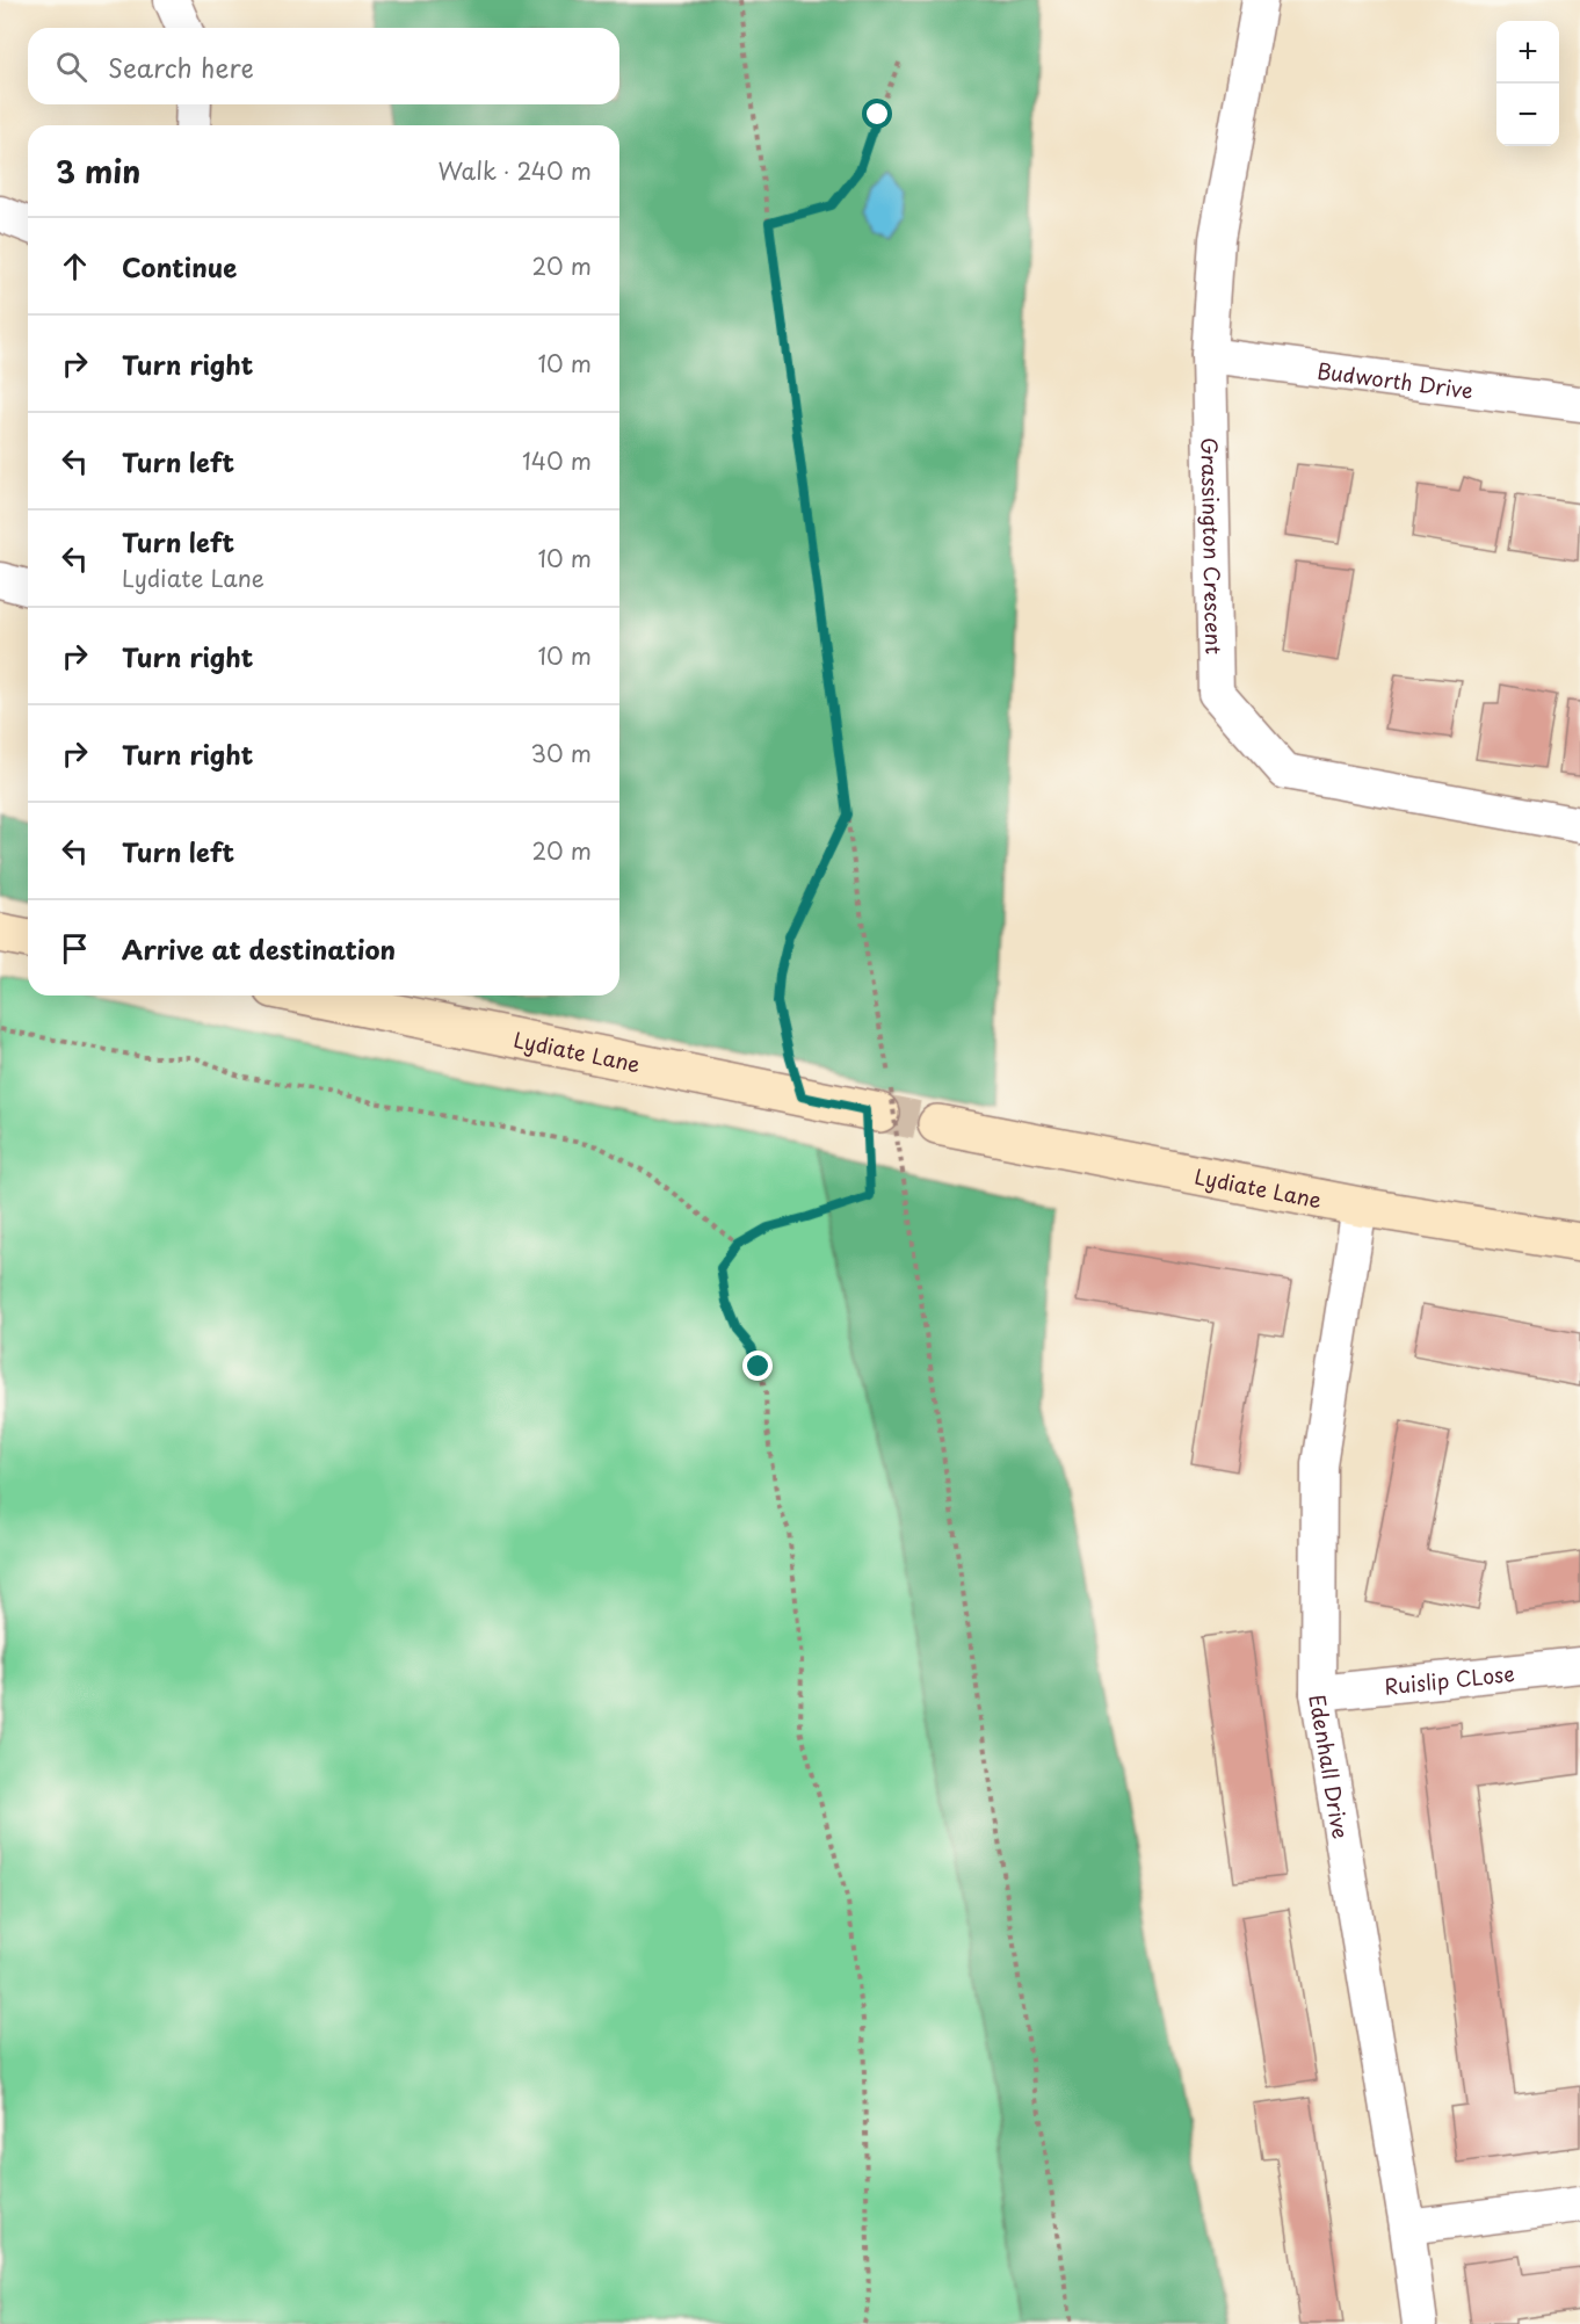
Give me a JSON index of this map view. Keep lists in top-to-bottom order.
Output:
{
  "streets": {
    "street": [
      "Budworth Drive",
      "Grassington Crescent",
      "Lydiate Lane",
      "Ruislip CLose",
      "Edenhall Drive"
    ]
  },
  "crossings": [
    ["Budworth Drive", "Grassington Crescent"],
    ["Lydiate Lane", "Edenhall Drive"],
    ["Ruislip CLose", "Edenhall Drive"]
  ],
  "page": {
    "map_buttons": ["+", "−"],
    "search": "Search here",
    "heading": ["3 min", "Walk · 240 m"],
    "list": [
      ["Continue", "20 m"],
      ["Turn right", "10 m"],
      ["Turn left", "140 m"],
      ["Turn left", "Lydiate Lane", "10 m"],
      ["Turn right", "10 m"],
      ["Turn right", "30 m"],
      ["Turn left", "20 m"],
      "Arrive at destination"
    ]
  }
}
